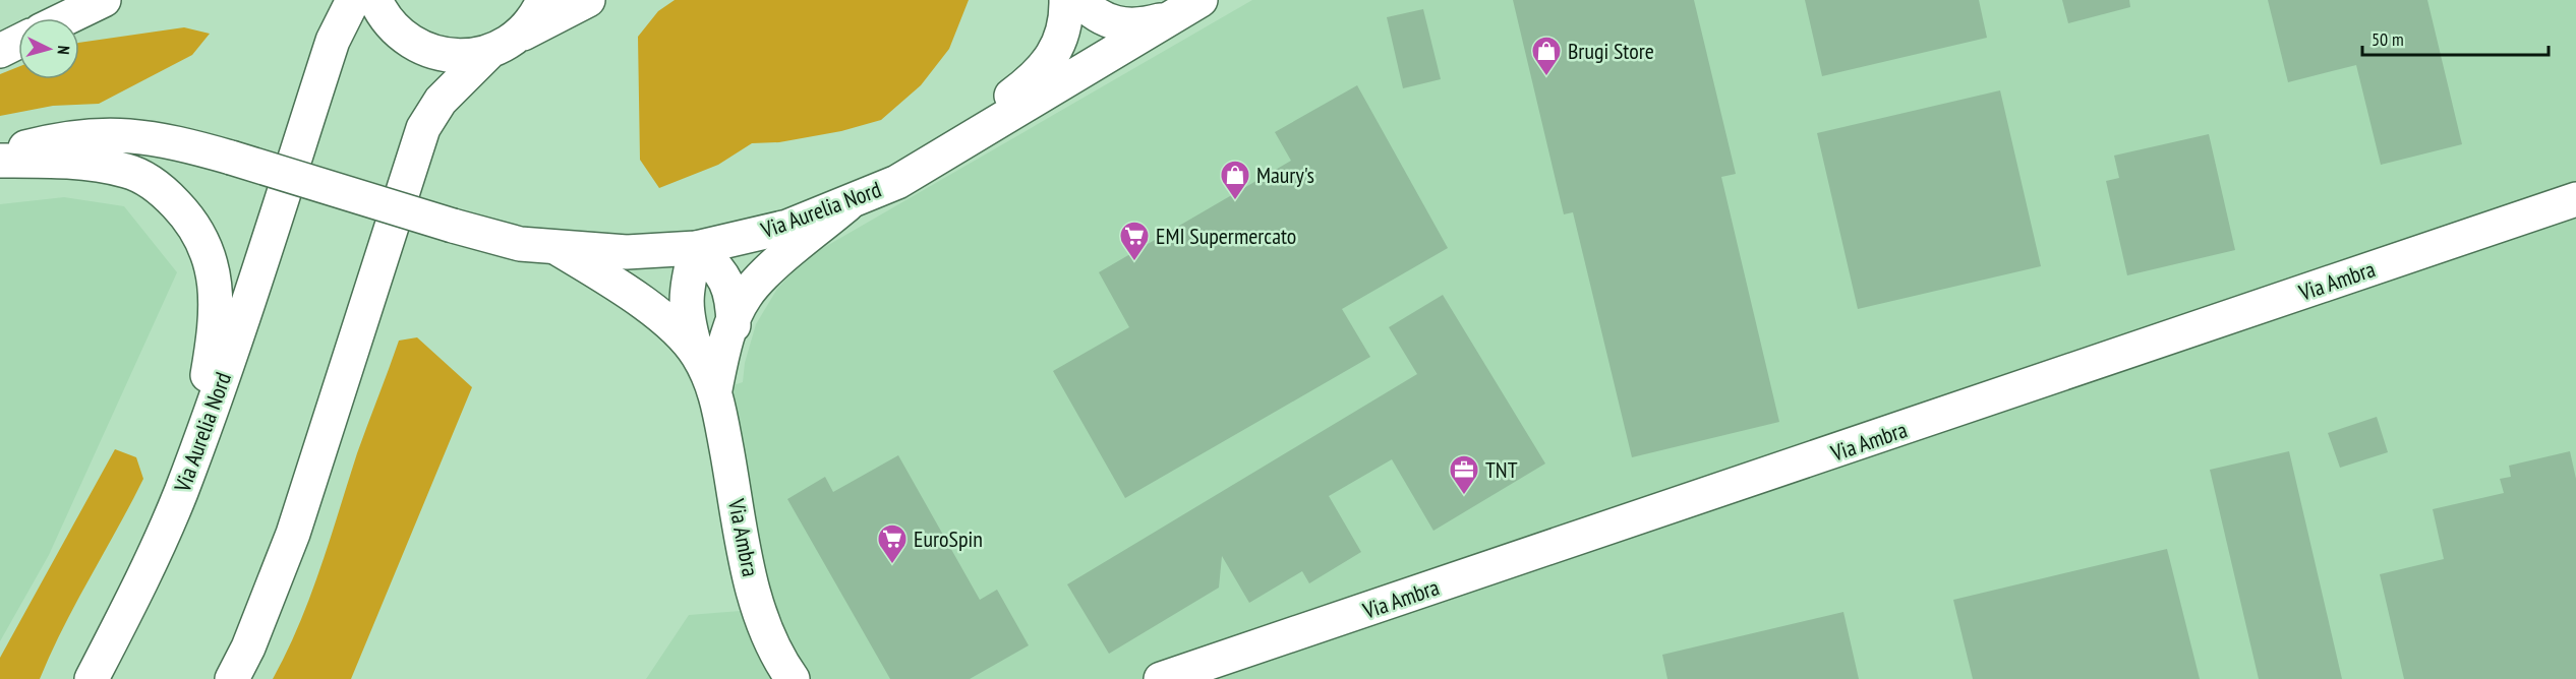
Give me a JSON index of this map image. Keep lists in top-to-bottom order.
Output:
{
  "streets": {
    "main road": ["Via Aurelia Nord", "Via Ambra"]
  },
  "places": {
    "shop": ["Brugi Store", "Maury's"],
    "supermarket": ["EMI Supermercato", "EuroSpin"],
    "office": ["TNT"]
  },
  "scale_bar": "50 m",
  "north": "right"
}
